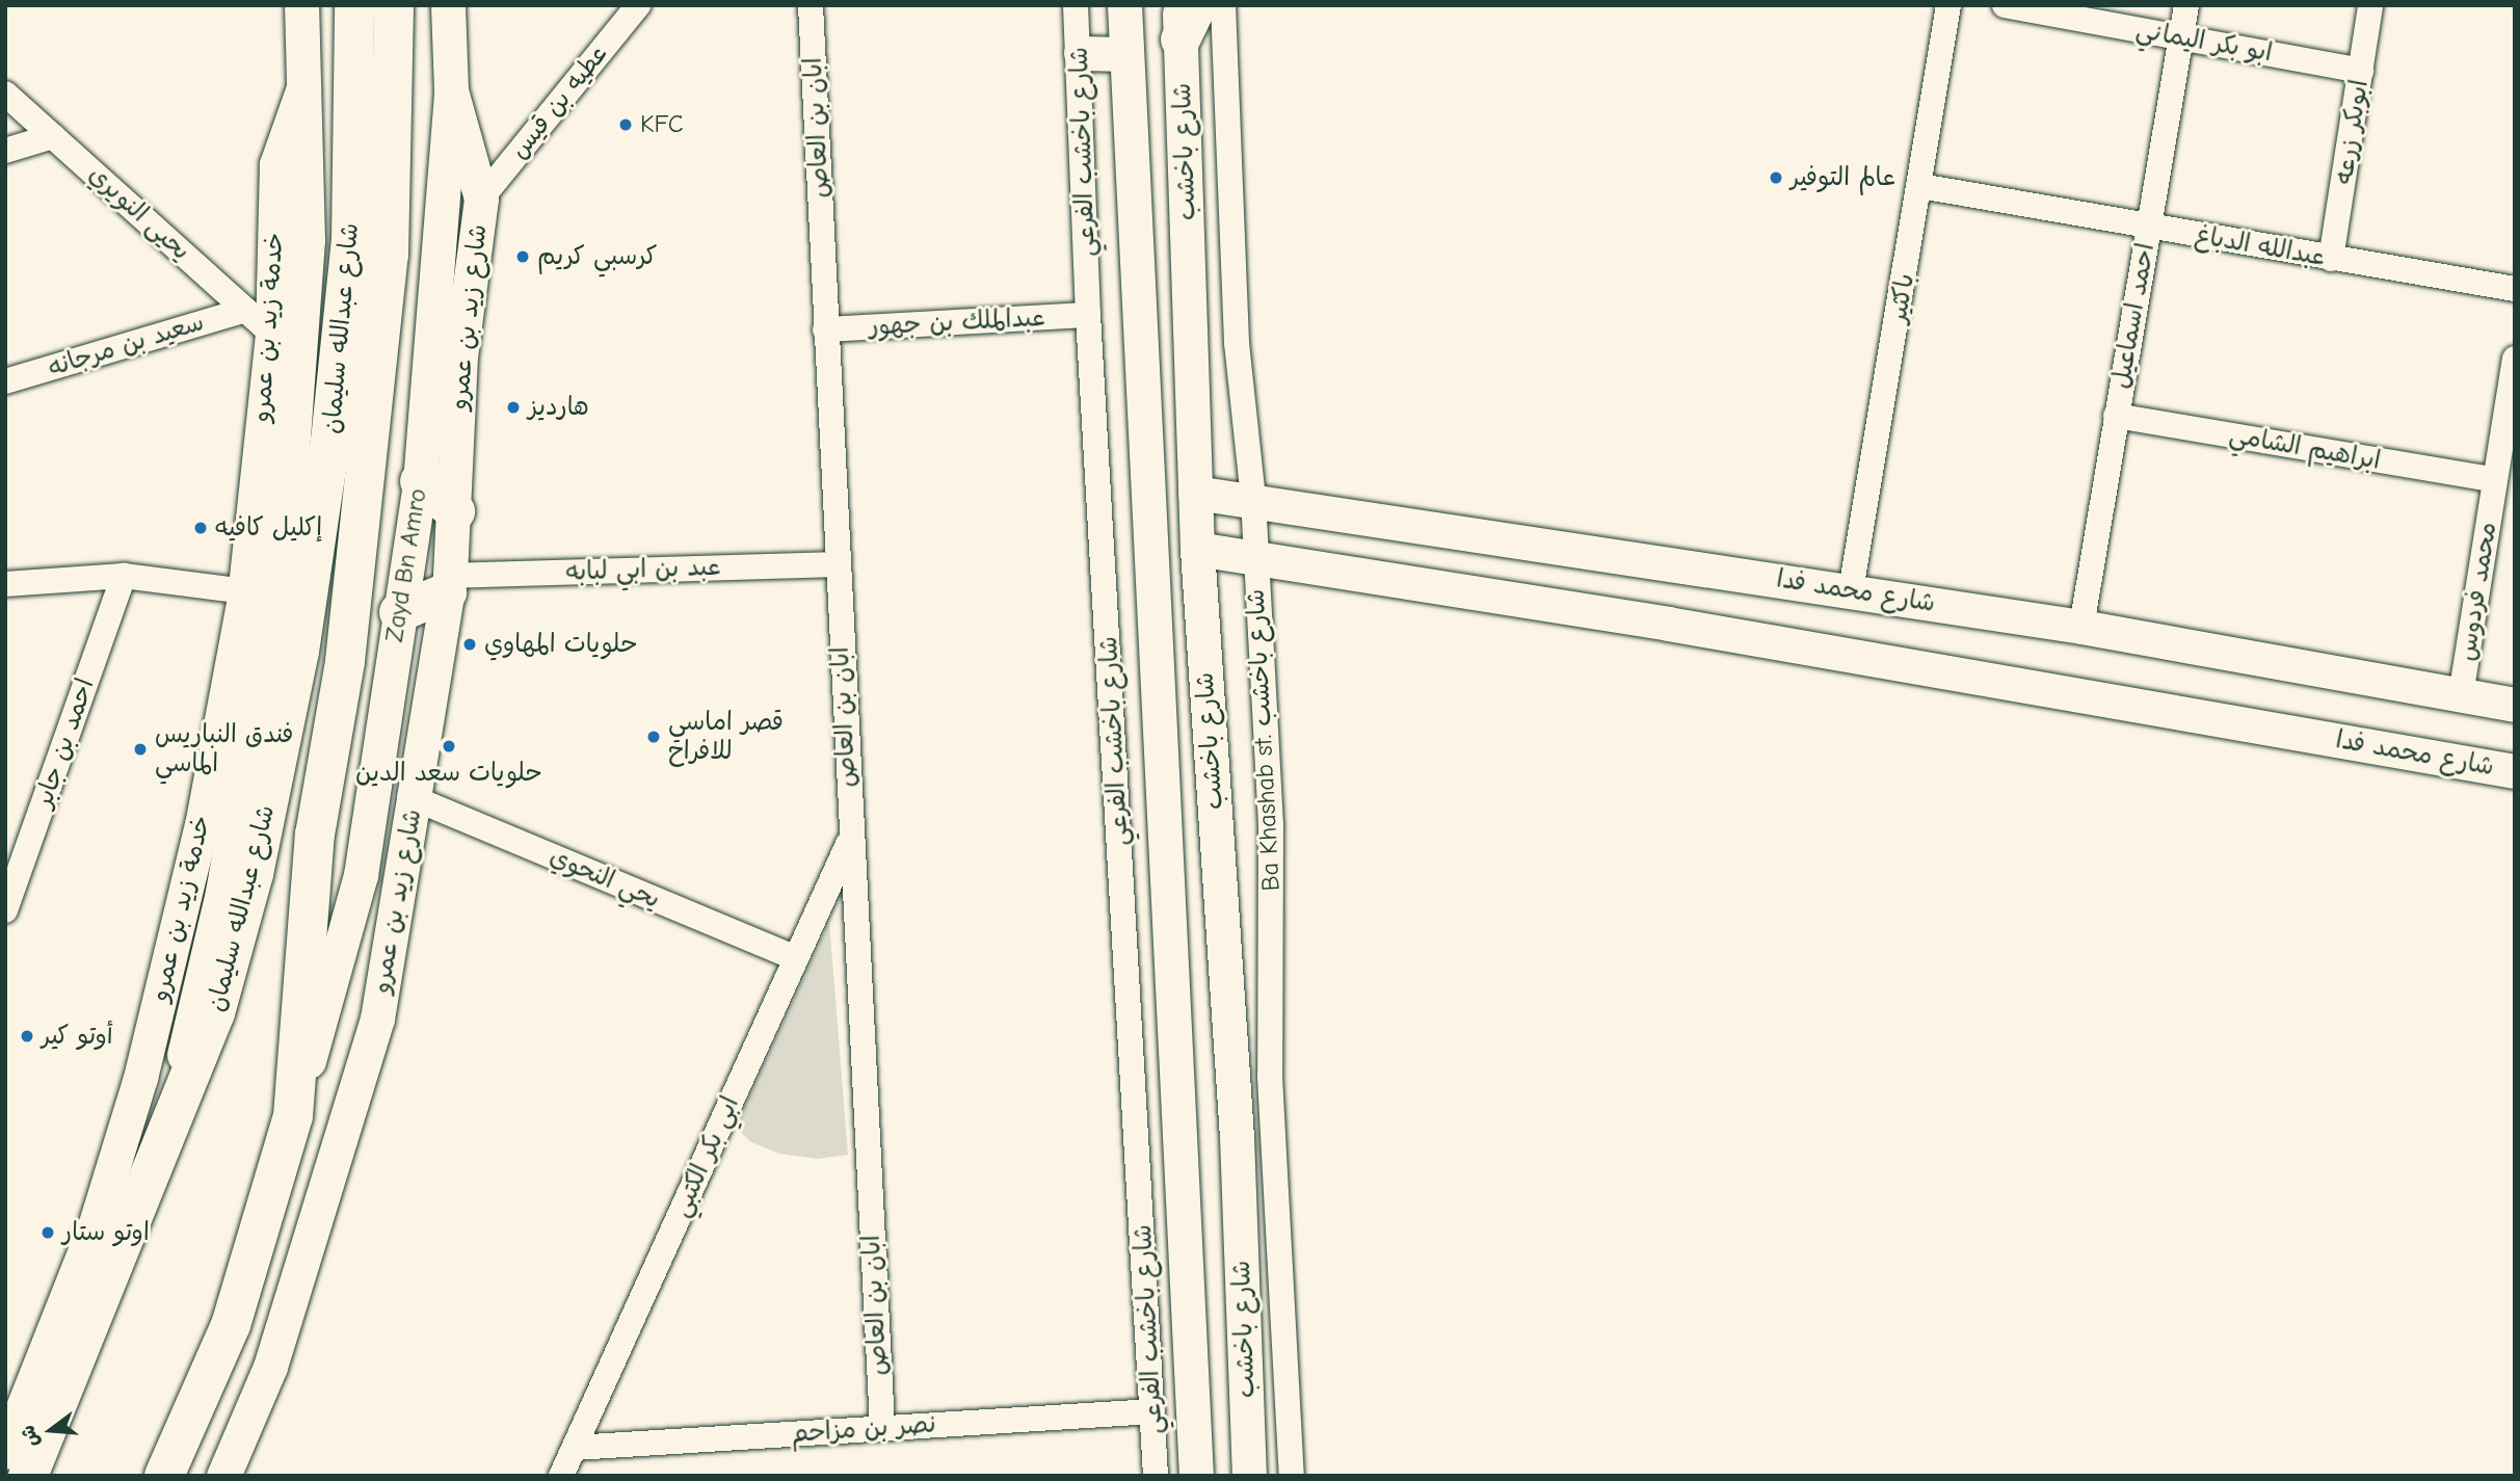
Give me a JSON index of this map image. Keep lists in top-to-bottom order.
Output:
{
  "streets": {
    "main road": [
      "شارع باخشب",
      "شارع زيد بن عمرو",
      "خدمة زيد بن عمرو",
      "شارع عبدالله سليمان",
      "Zayd Bn Amro",
      "شارع محمد فدا"
    ],
    "street": [
      "ابو بكر اليماني",
      "عطيه بن قيس",
      "ابان بن العاص",
      "ابوبكر زرعه",
      "شارع باخشب الفرعي",
      "يحيى النويري",
      "عبدالله الدباغ",
      "باكثير",
      "احمد اسماعيل",
      "عبدالملك بن جهور",
      "سعيد بن مرجانه",
      "ابراهيم الشامي",
      "عبد بن ابي لبابه",
      "محمد فردوس",
      "Ba Khashab st. شارع باخشب",
      "احمد بن جابر",
      "يحي النحوي",
      "ابي بكر الكتبي",
      "نصر بن مزاحم"
    ]
  },
  "crossings": [
    ["ابو بكر اليماني", "ابوبكر زرعه"],
    ["ابو بكر اليماني", "احمد اسماعيل"],
    ["عطيه بن قيس", "شارع زيد بن عمرو"],
    ["ابان بن العاص", "عبدالملك بن جهور"],
    ["ابان بن العاص", "عبد بن ابي لبابه"],
    ["ابان بن العاص", "ابي بكر الكتبي"],
    ["ابان بن العاص", "نصر بن مزاحم"],
    ["ابوبكر زرعه", "عبدالله الدباغ"],
    ["شارع باخشب الفرعي", "عبدالملك بن جهور"],
    ["شارع باخشب الفرعي", "نصر بن مزاحم"],
    ["شارع باخشب", "شارع محمد فدا"],
    ["يحيى النويري", "خدمة زيد بن عمرو"],
    ["يحيى النويري", "سعيد بن مرجانه"],
    ["عبدالله الدباغ", "باكثير"],
    ["عبدالله الدباغ", "احمد اسماعيل"],
    ["باكثير", "شارع محمد فدا"],
    ["احمد اسماعيل", "ابراهيم الشامي"],
    ["احمد اسماعيل", "شارع محمد فدا"],
    ["شارع زيد بن عمرو", "Zayd Bn Amro"],
    ["شارع زيد بن عمرو", "عبد بن ابي لبابه"],
    ["شارع زيد بن عمرو", "يحي النحوي"],
    ["شارع عبدالله سليمان", "Zayd Bn Amro"],
    ["ابراهيم الشامي", "محمد فردوس"],
    ["شارع محمد فدا", "محمد فردوس"],
    ["شارع محمد فدا", "Ba Khashab st. شارع باخشب"],
    ["يحي النحوي", "ابي بكر الكتبي"],
    ["ابي بكر الكتبي", "نصر بن مزاحم"]
  ],
  "places": [
    "KFC",
    "عالم التوفير",
    "كرسبي كريم",
    "هارديز",
    "إكليل كافيه",
    "حلويات المهاوي",
    "قصر اماسي للافراح",
    "حلويات سعد الدين",
    "فندق النباريس الماسي",
    "أوتو كير",
    "اوتو ستار"
  ],
  "north": "left"
}
